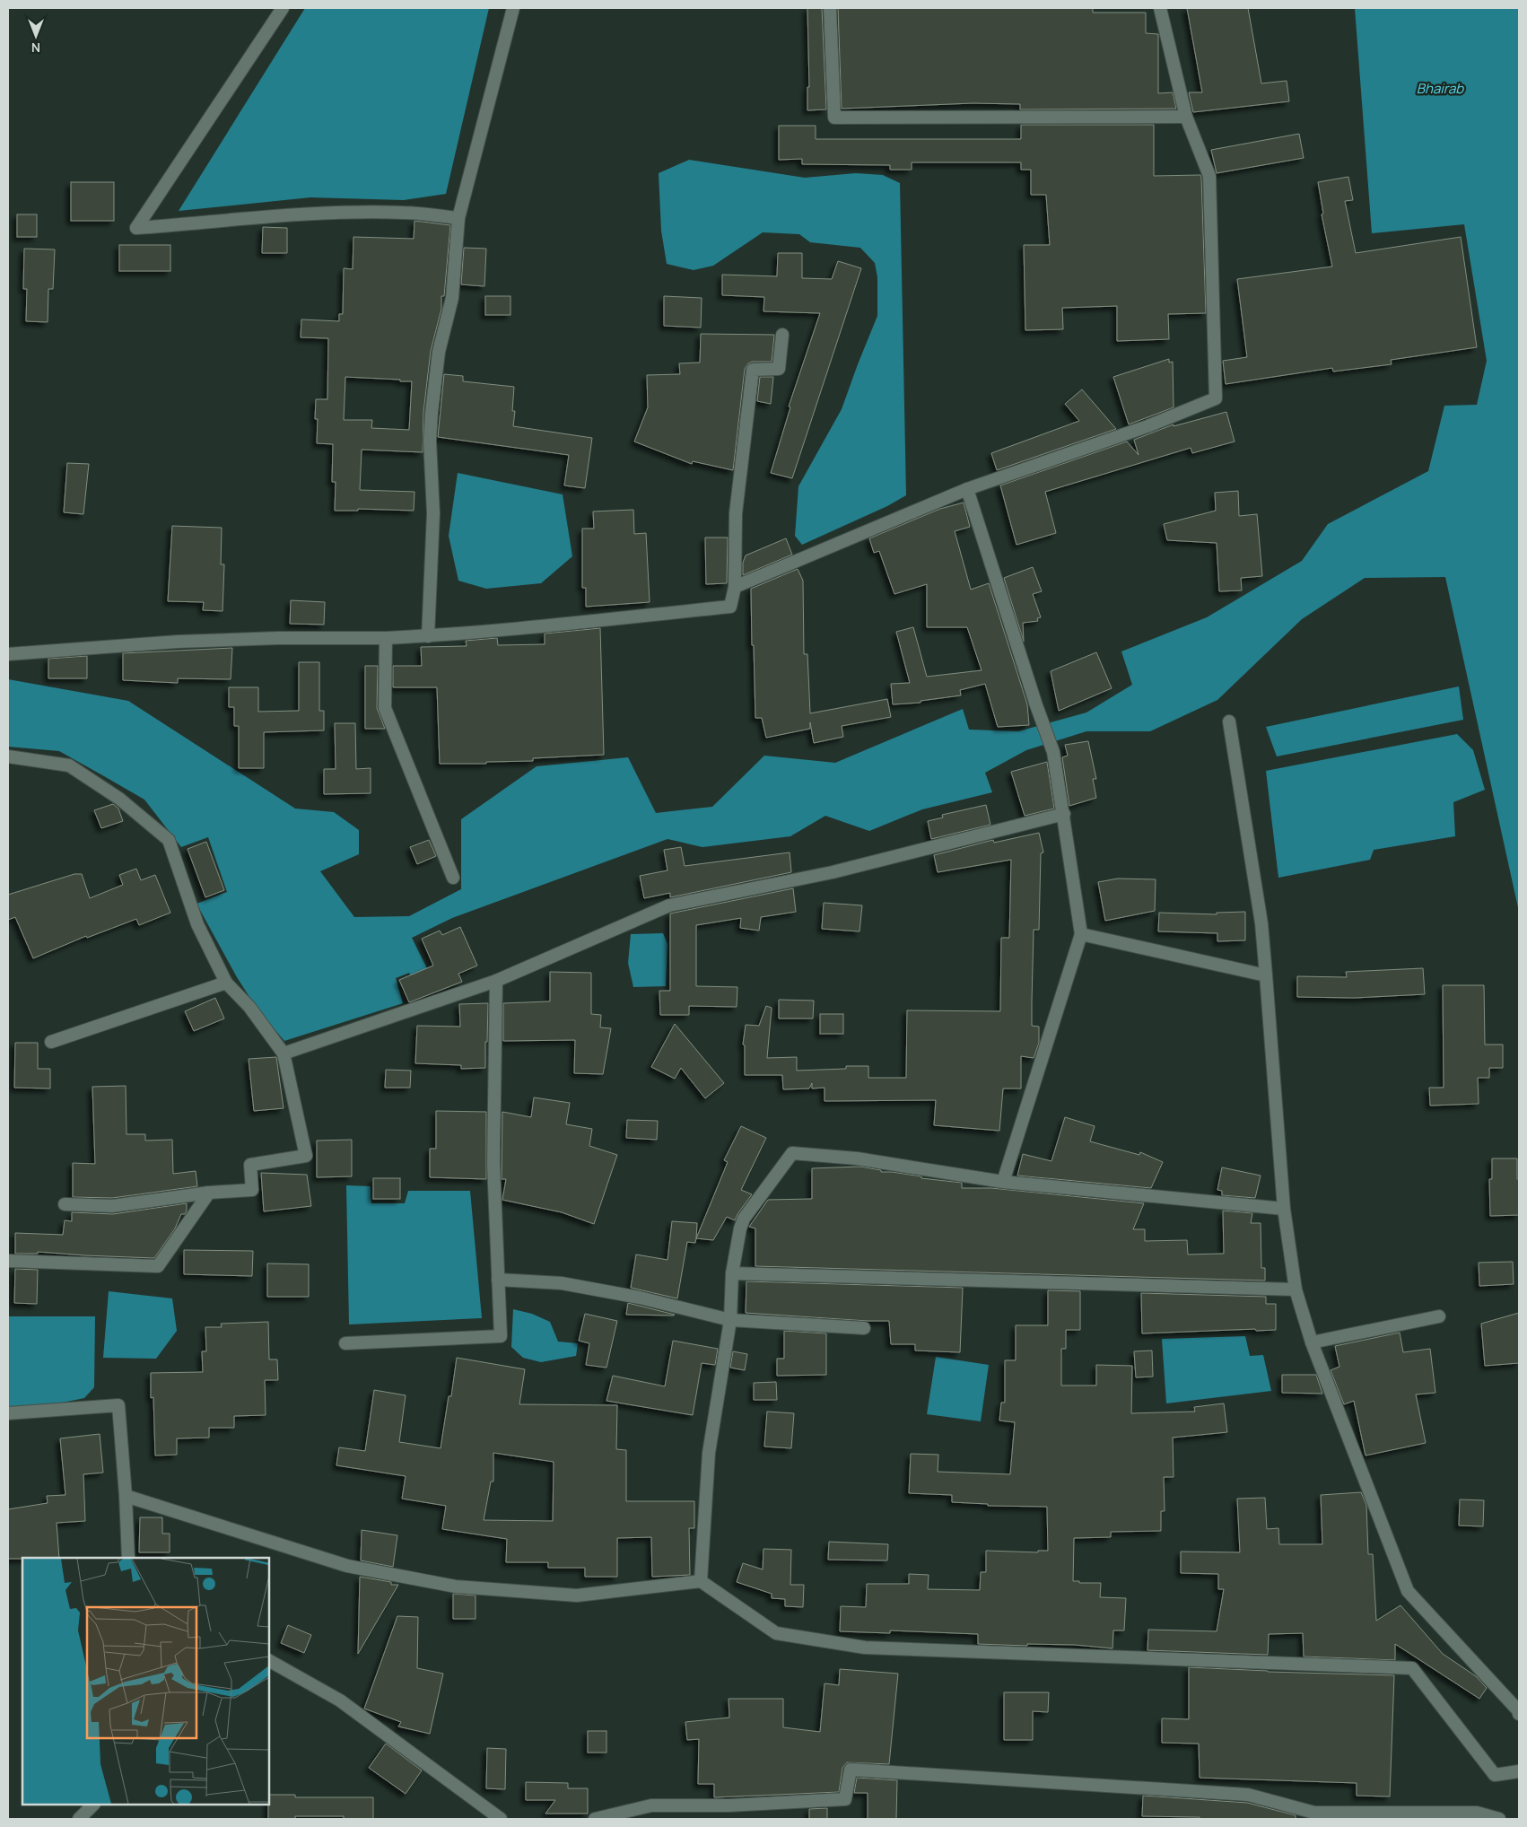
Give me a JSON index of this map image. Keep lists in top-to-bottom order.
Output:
{
  "water": ["Bhairab"],
  "north": "bottom"
}
